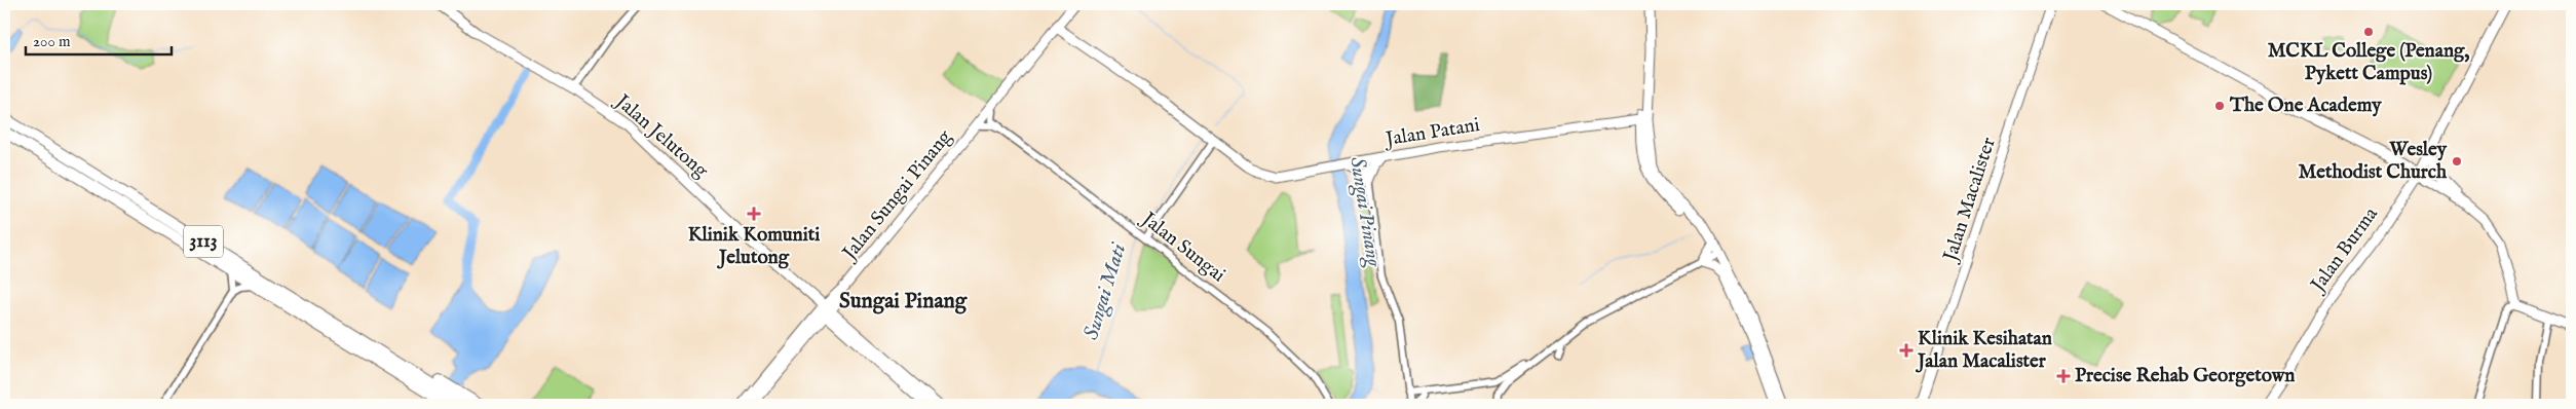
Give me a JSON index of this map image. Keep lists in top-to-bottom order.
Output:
{
  "streets": {
    "highway": ["3113"],
    "main road": [
      "Jalan Patani",
      "Jalan Jelutong",
      "Jalan Sungai Pinang",
      "Jalan Macalister",
      "Jalan Burma"
    ],
    "street": ["Jalan Sungai"]
  },
  "crossings": [
    ["Jalan Patani", "Jalan Sungai Pinang"],
    ["Jalan Jelutong", "Jalan Sungai Pinang"],
    ["Jalan Sungai Pinang", "Jalan Sungai"]
  ],
  "districts": ["Sungai Pinang"],
  "water": ["Sungai Pinang", "Sungai Mati"],
  "places": {
    "other": ["MCKL College (Penang, Pykett Campus)", "The One Academy", "Wesley Methodist Church"],
    "health": ["Klinik Komuniti Jelutong", "Klinik Kesihatan Jalan Macalister", "Precise Rehab Georgetown"]
  },
  "scale_bar": "200 m"
}
